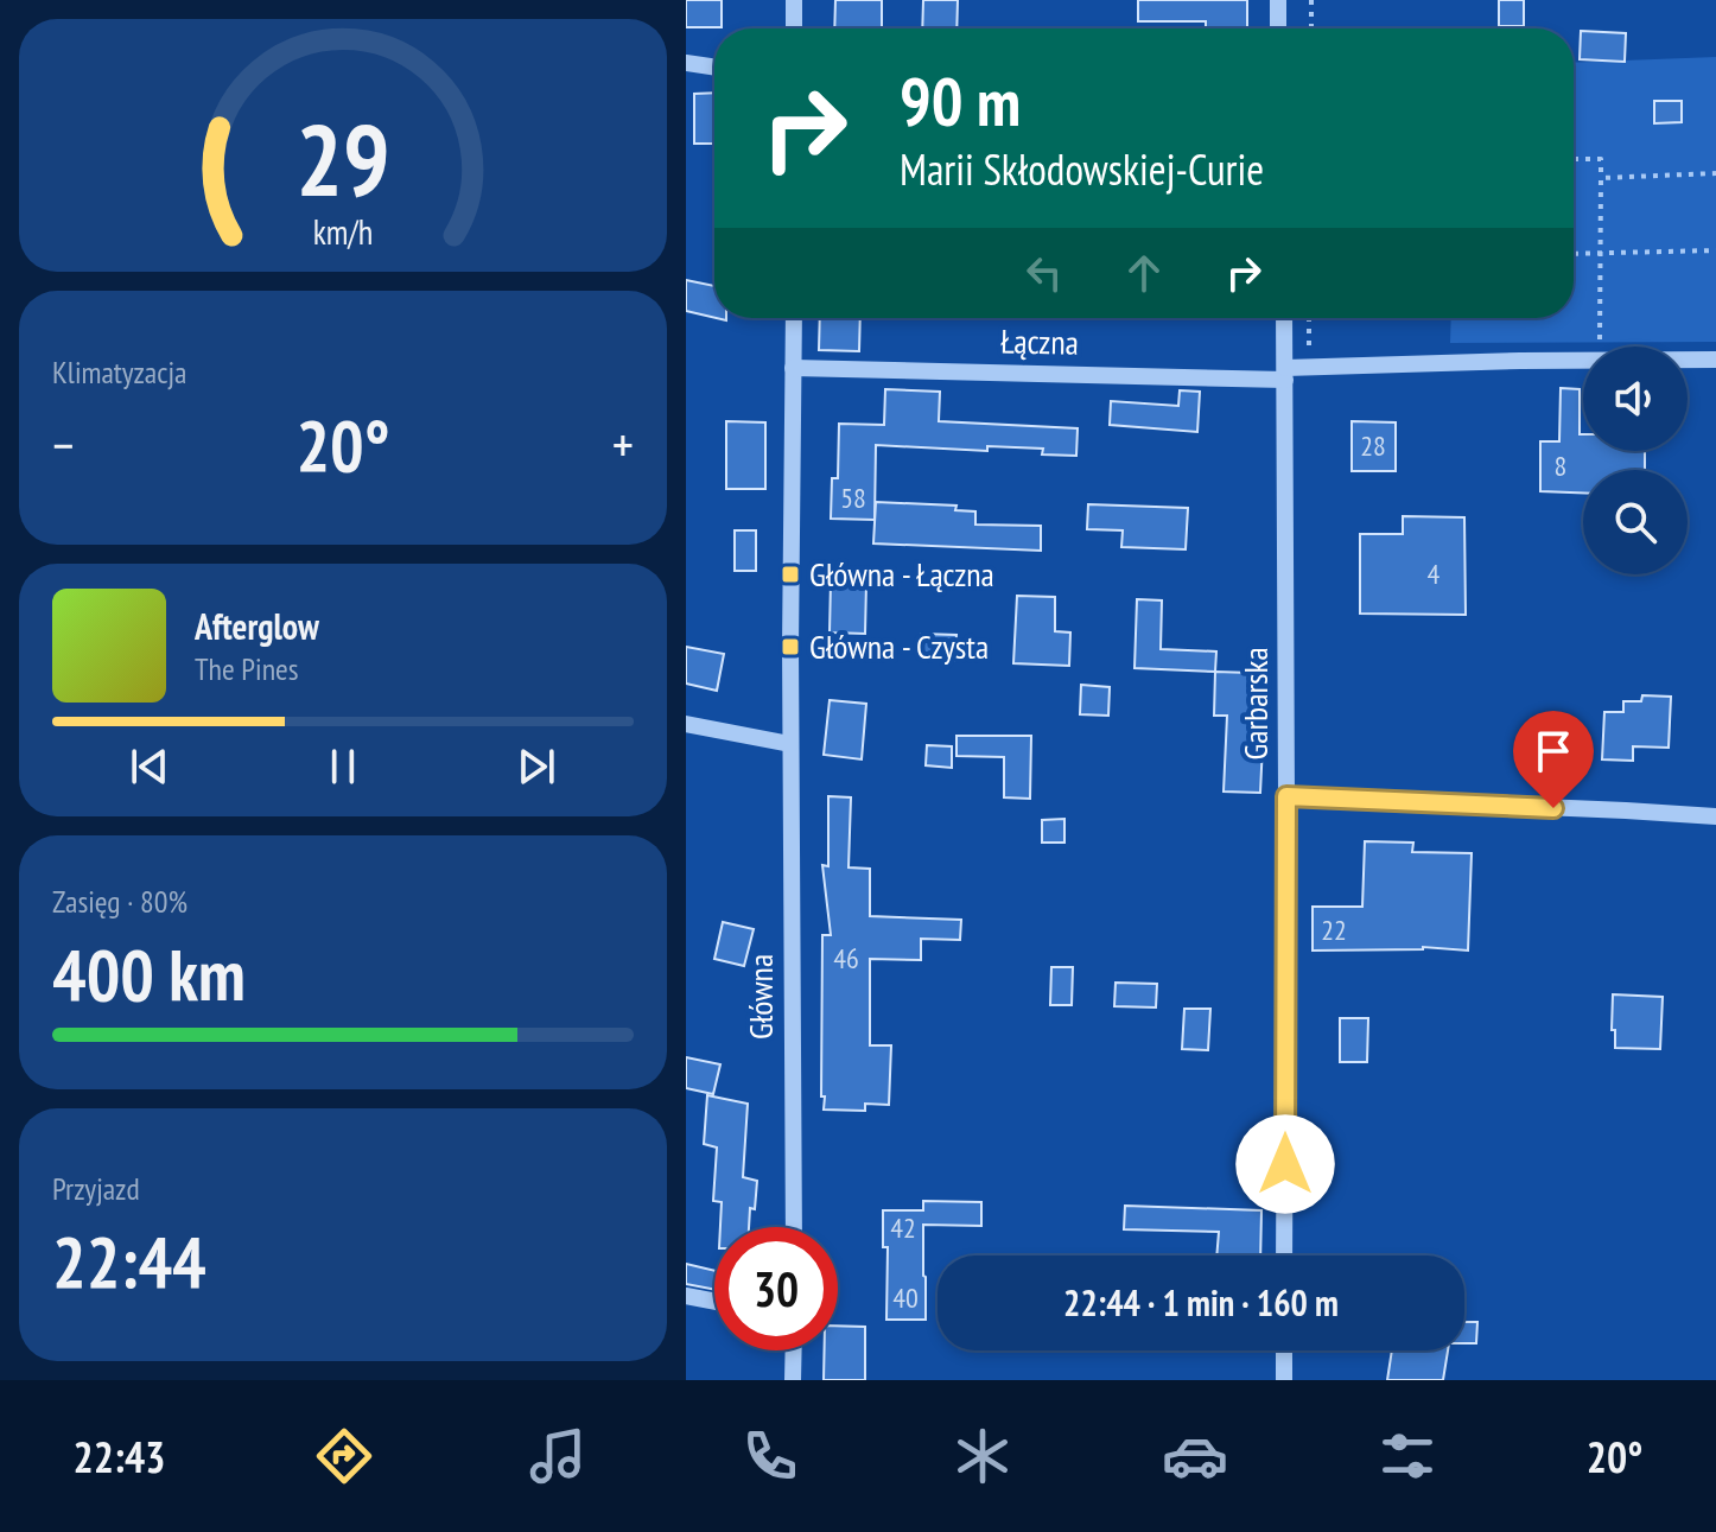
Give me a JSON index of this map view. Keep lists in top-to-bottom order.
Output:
{
  "streets": {
    "street": ["Łączna", "Garbarska", "Główna"]
  },
  "crossings": [
    ["Łączna", "Garbarska"],
    ["Łączna", "Główna"]
  ],
  "places": {
    "transit": ["Główna - Łączna", "Główna - Czysta"]
  },
  "house_numbers": [
    "28",
    "8",
    "58",
    "4",
    "22",
    "46",
    "42",
    "40"
  ],
  "page": {
    "turn": ["90 m", "Marii Skłodowskiej-Curie"],
    "tile": [
      "Klimatyzacja",
      ["Zasięg · 80%", "400 km"],
      ["Przyjazd", "22:44"]
    ],
    "heat": ["−", "20°", "+"],
    "song": ["Afterglow", "The Pines"],
    "limit": "30",
    "trip": "22:44 · 1 min · 160 m",
    "tabs": ["22:43", "20°"],
    "gauge": ["29", "km/h"]
  }
}
